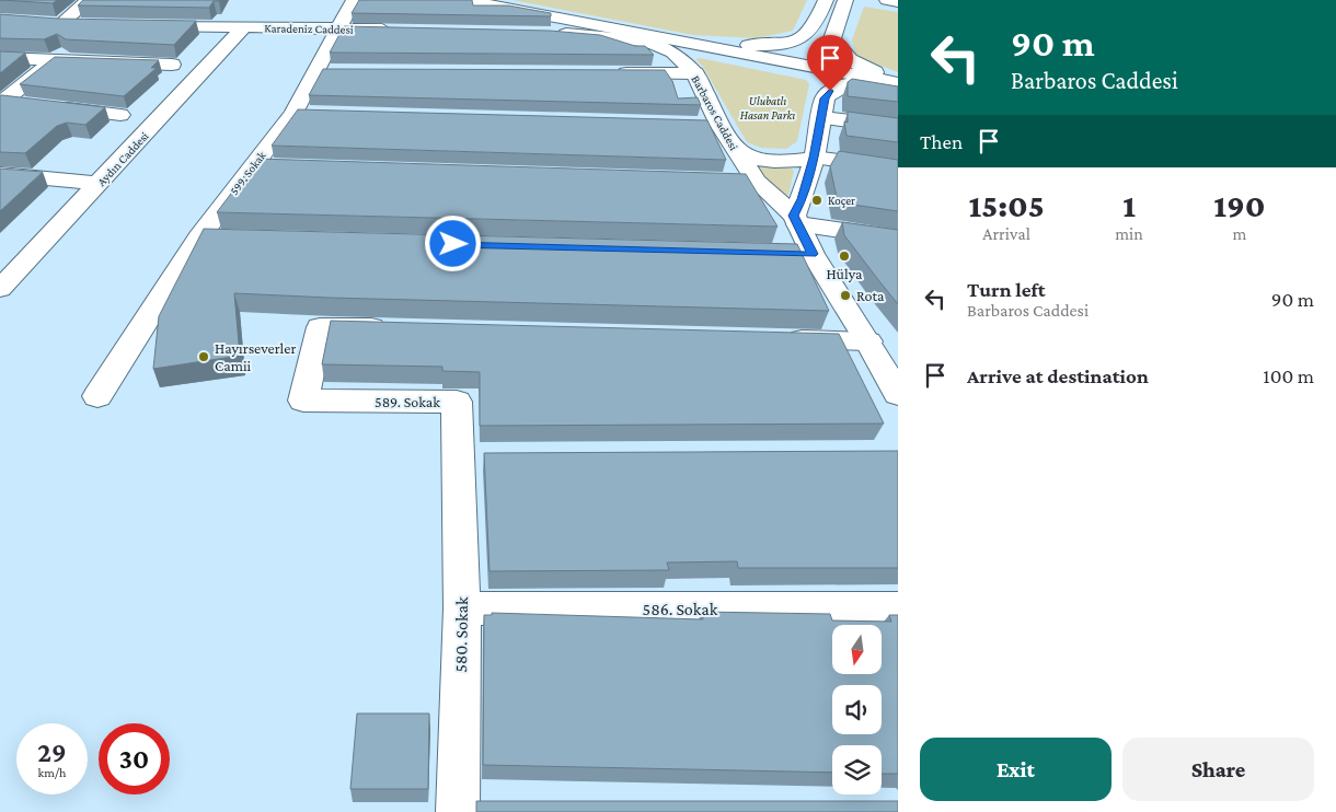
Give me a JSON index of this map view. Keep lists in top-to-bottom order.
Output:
{
  "streets": {
    "main road": [
      "Karadeniz Caddesi",
      "Barbaros Caddesi",
      "Aydın Caddesi",
      "599. Sokak",
      "589. Sokak",
      "586. Sokak",
      "580. Sokak"
    ]
  },
  "crossings": [
    ["Karadeniz Caddesi", "Aydın Caddesi"],
    ["Karadeniz Caddesi", "599. Sokak"],
    ["589. Sokak", "580. Sokak"],
    ["586. Sokak", "580. Sokak"]
  ],
  "parks": ["Ulubatlı Hasan Parkı"],
  "places": [
    "Koçer",
    "Hülya",
    "Rota",
    "Hayırseverler Camii"
  ],
  "north": "bottom",
  "page": {
    "turn": ["90 m", "Barbaros Caddesi"],
    "then": "Then",
    "eta": [
      "15:05",
      "Arrival",
      "1",
      "min",
      "190",
      "m"
    ],
    "list": [
      {
        "name": "Turn left",
        "note": "Barbaros Caddesi",
        "value": "90 m"
      },
      {
        "name": "Arrive at destination",
        "value": "100 m"
      }
    ],
    "speed": "29 km/h",
    "limit": "30",
    "buttons": ["Exit", "Share"]
  }
}
